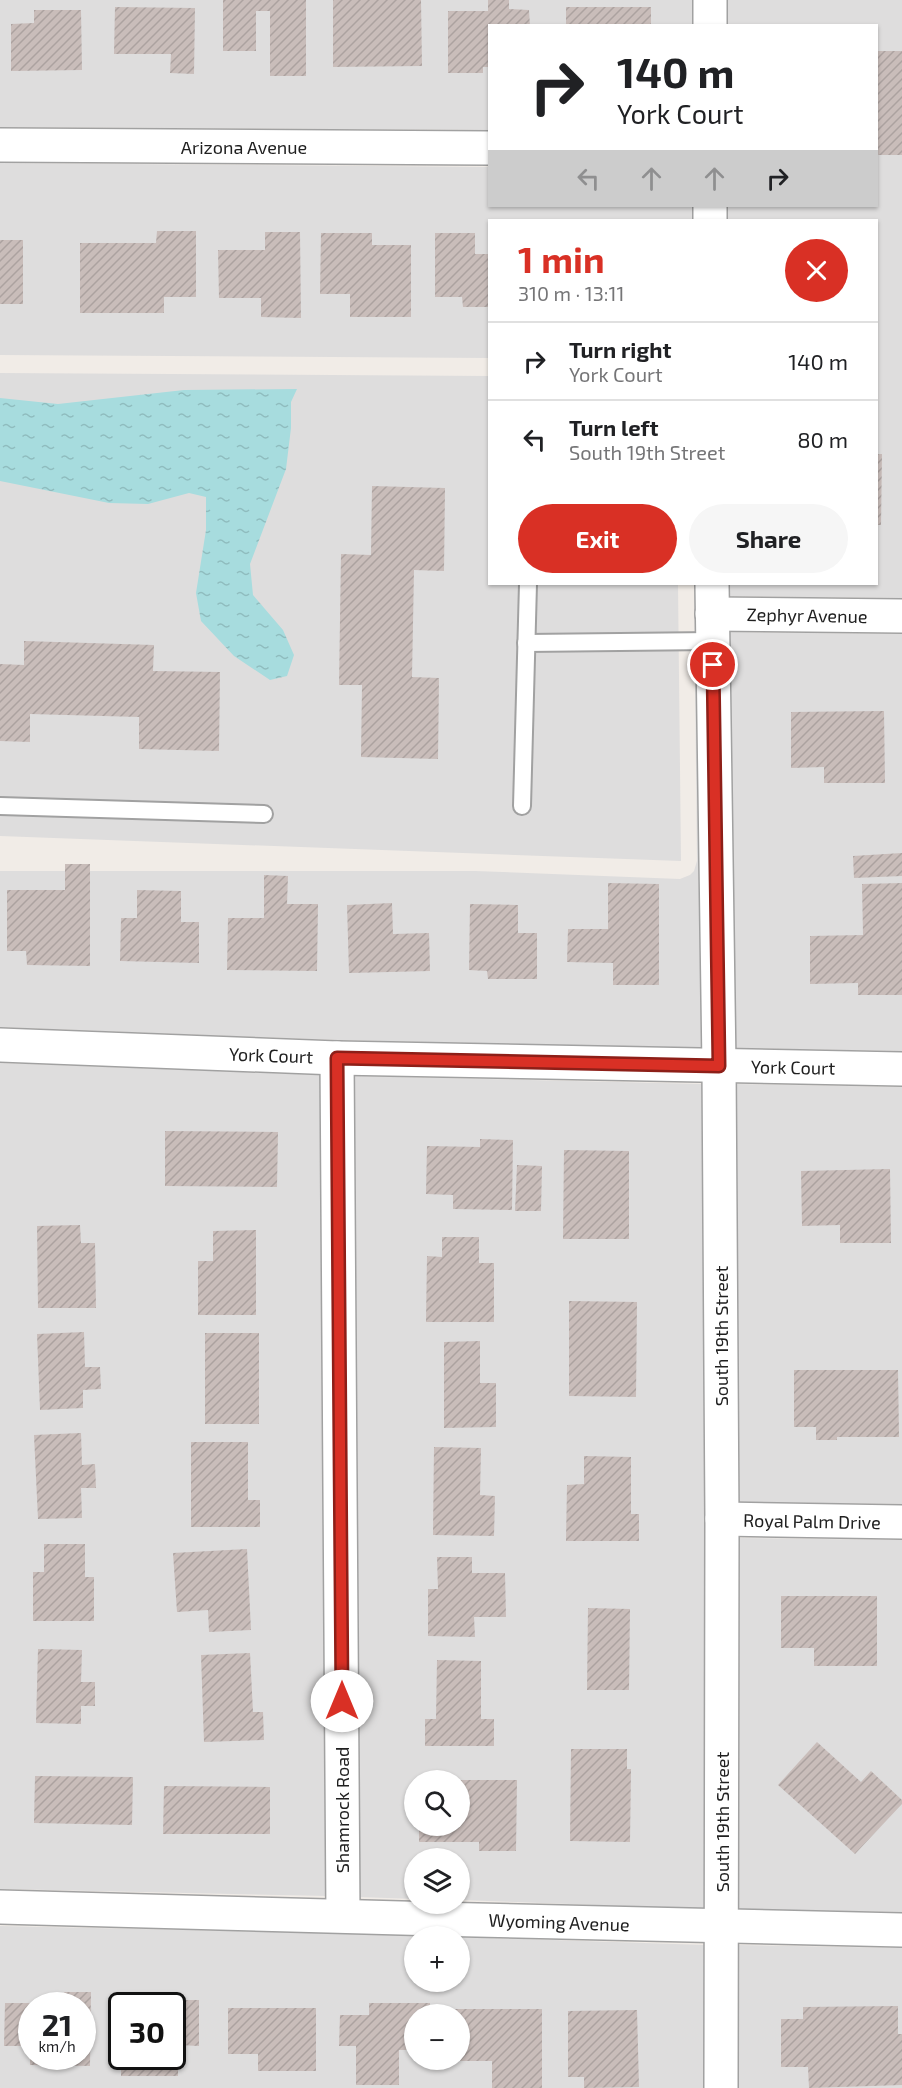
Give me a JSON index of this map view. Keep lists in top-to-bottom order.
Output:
{
  "streets": {
    "street": [
      "Arizona Avenue",
      "Zephyr Avenue",
      "York Court",
      "South 19th Street",
      "Royal Palm Drive",
      "Shamrock Road",
      "Wyoming Avenue"
    ]
  },
  "crossings": [
    ["Zephyr Avenue", "South 19th Street"],
    ["York Court", "South 19th Street"],
    ["York Court", "Shamrock Road"],
    ["South 19th Street", "Royal Palm Drive"],
    ["South 19th Street", "Wyoming Avenue"],
    ["Shamrock Road", "Wyoming Avenue"]
  ],
  "page": {
    "turn": ["140 m", "York Court"],
    "heading": ["1 min", "310 m · 13:11"],
    "list": [
      {
        "name": "Turn right",
        "note": "York Court",
        "value": "140 m"
      },
      {
        "name": "Turn left",
        "note": "South 19th Street",
        "value": "80 m"
      }
    ],
    "buttons": ["Exit", "Share"],
    "map_buttons": ["+", "−"],
    "speed": "21 km/h",
    "limit": "30"
  }
}
